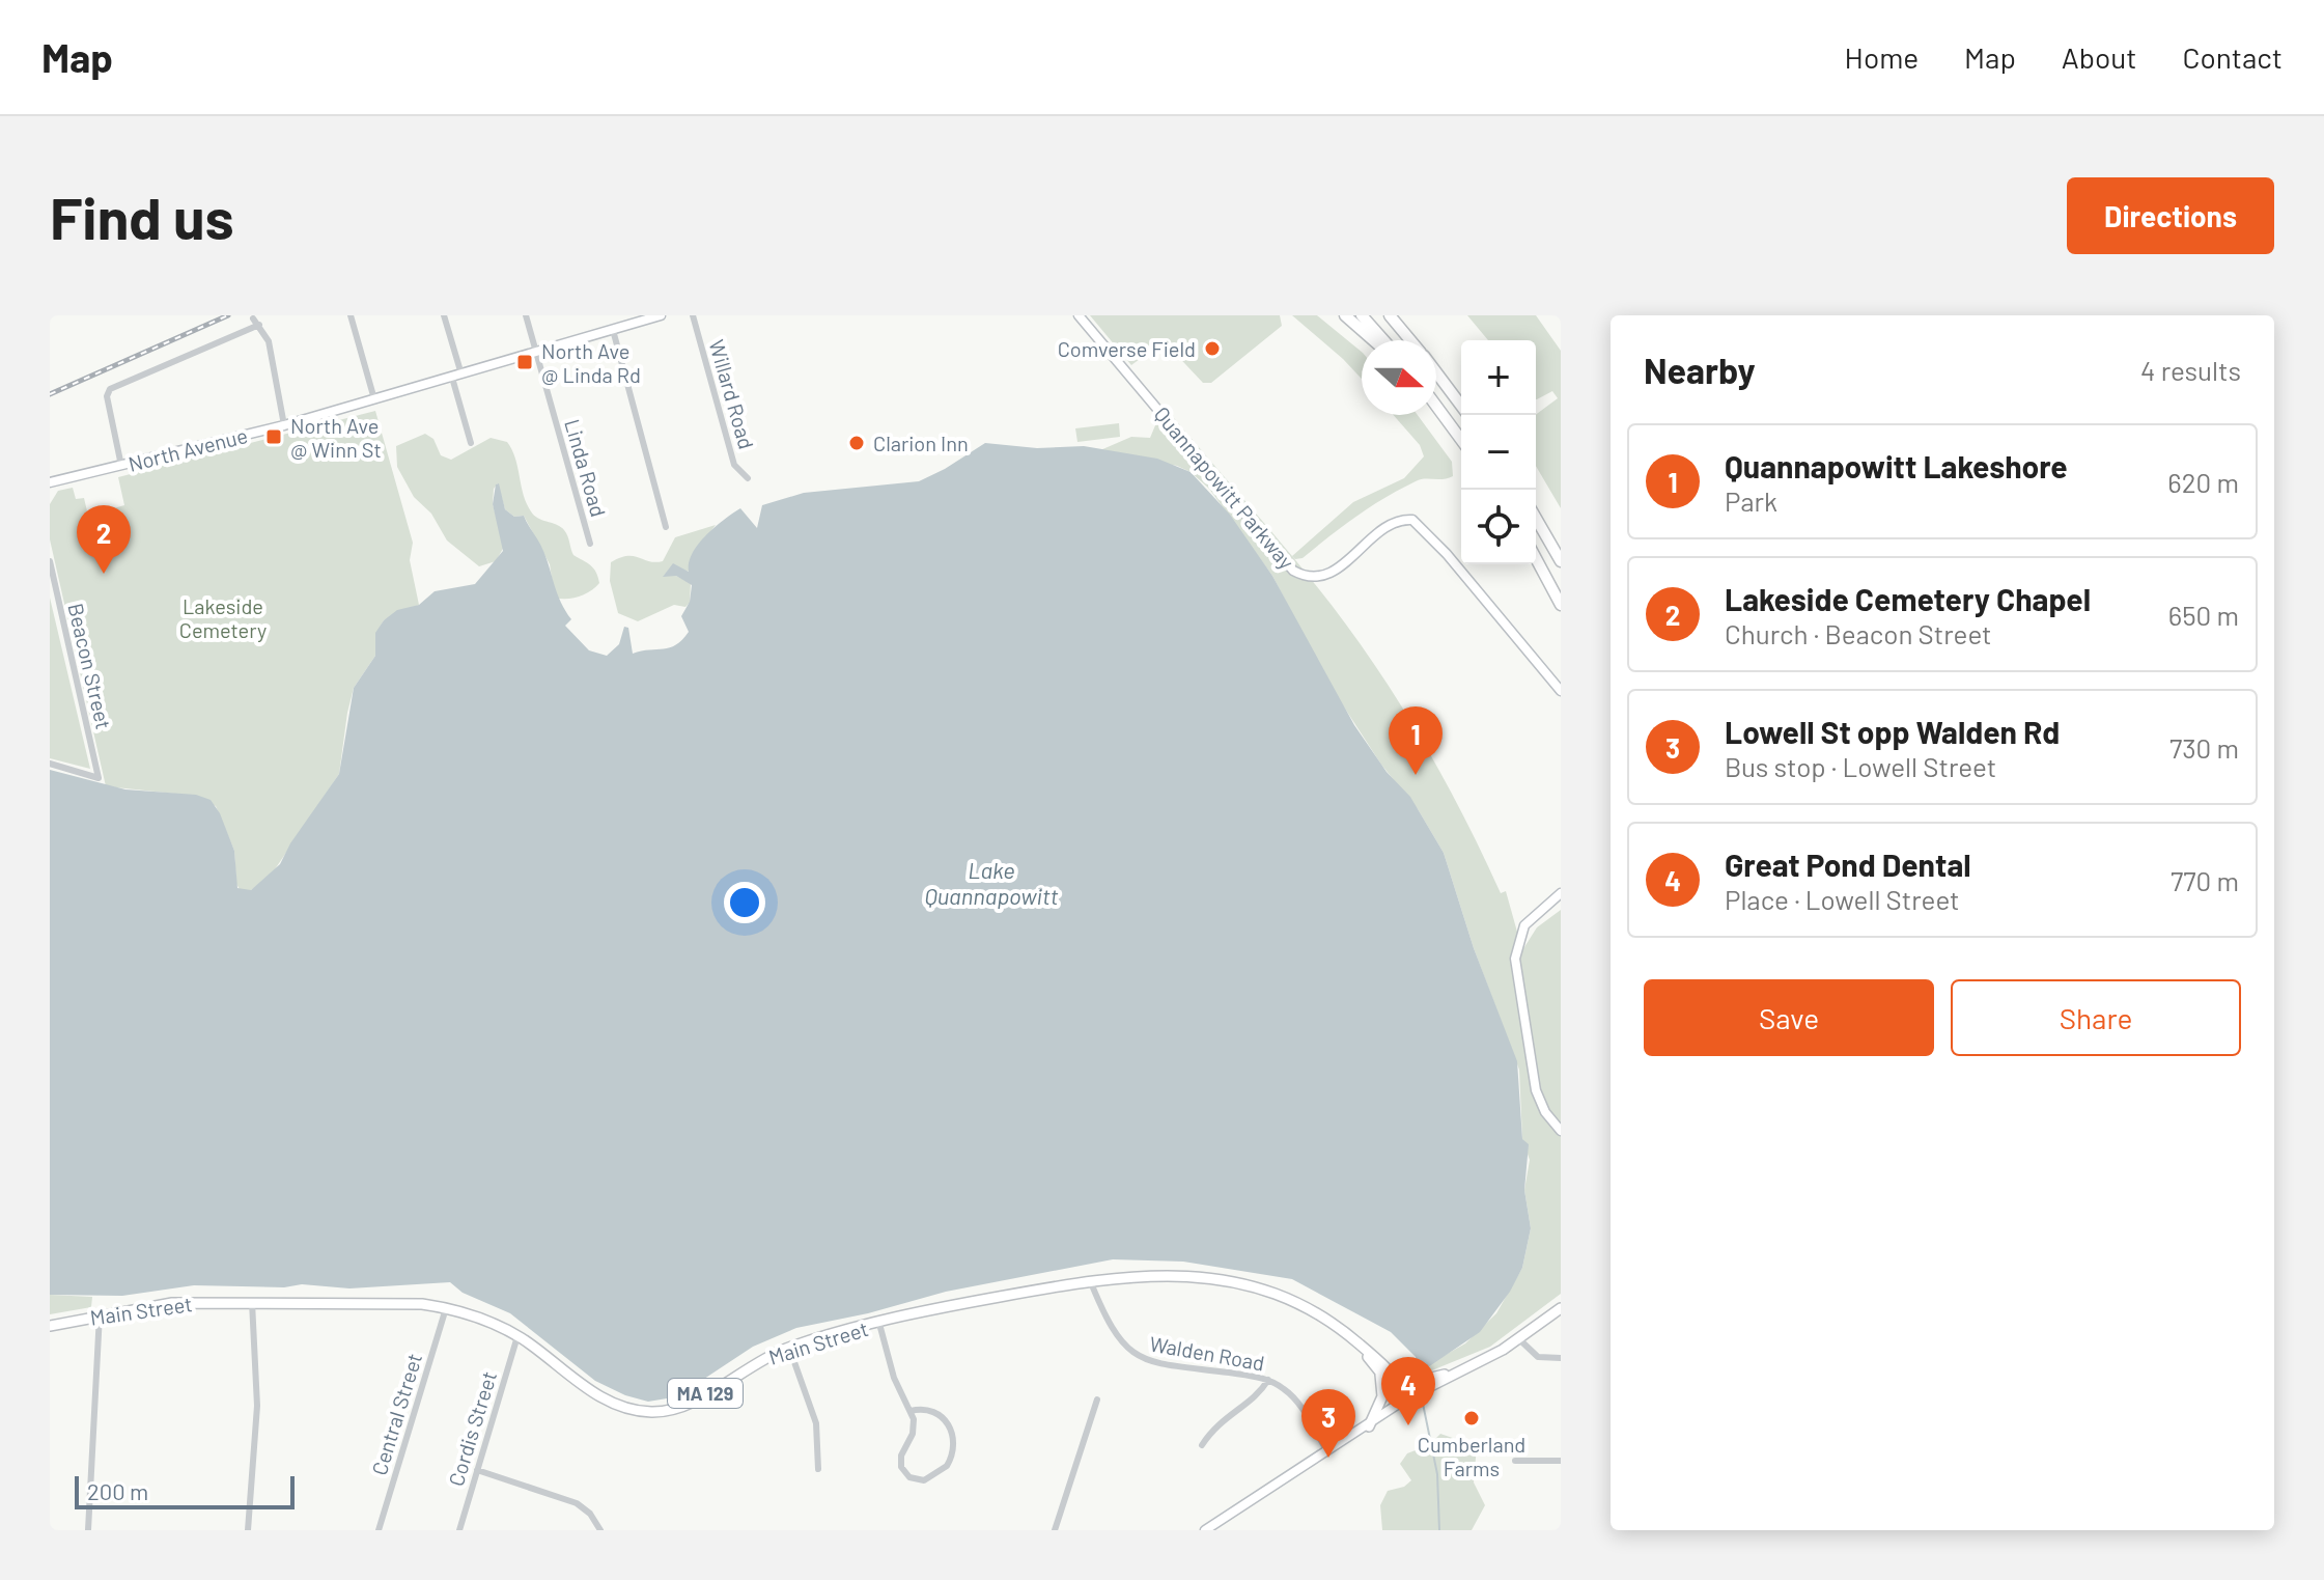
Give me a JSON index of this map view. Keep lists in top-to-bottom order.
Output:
{
  "streets": {
    "main road": ["Main Street", "MA 129"],
    "street": [
      "Willard Road",
      "North Avenue",
      "Linda Road",
      "Quannapowitt Parkway",
      "Beacon Street",
      "Walden Road",
      "Central Street",
      "Cordis Street"
    ]
  },
  "crossings": [
    ["North Avenue", "Linda Road"],
    ["Main Street", "Walden Road"],
    ["Main Street", "Central Street"],
    ["Main Street", "Cordis Street"]
  ],
  "water": ["Lake Quannapowitt"],
  "parks": ["Lakeside Cemetery"],
  "places": {
    "other": ["Comverse Field", "Clarion Inn", "Cumberland Farms"],
    "transit": ["North Ave @ Linda Rd", "North Ave @ Winn St"]
  },
  "scale_bar": "200 m",
  "north": "right",
  "page": {
    "header": "Map",
    "nav": [
      "Home",
      "Map",
      "About",
      "Contact"
    ],
    "buttons": [
      "Directions",
      ["Save", "Share"]
    ],
    "title": "Find us",
    "heading": ["Nearby", "4 results"],
    "map_buttons": ["+", "−"],
    "list": [
      {
        "mark": "1",
        "name": "Quannapowitt Lakeshore",
        "note": "Park",
        "value": "620 m"
      },
      {
        "mark": "2",
        "name": "Lakeside Cemetery Chapel",
        "note": "Church · Beacon Street",
        "value": "650 m"
      },
      {
        "mark": "3",
        "name": "Lowell St opp Walden Rd",
        "note": "Bus stop · Lowell Street",
        "value": "730 m"
      },
      {
        "mark": "4",
        "name": "Great Pond Dental",
        "note": "Place · Lowell Street",
        "value": "770 m"
      }
    ],
    "pins": [
      "2",
      "1",
      "4",
      "3"
    ],
    "scale": "200 m"
  }
}
